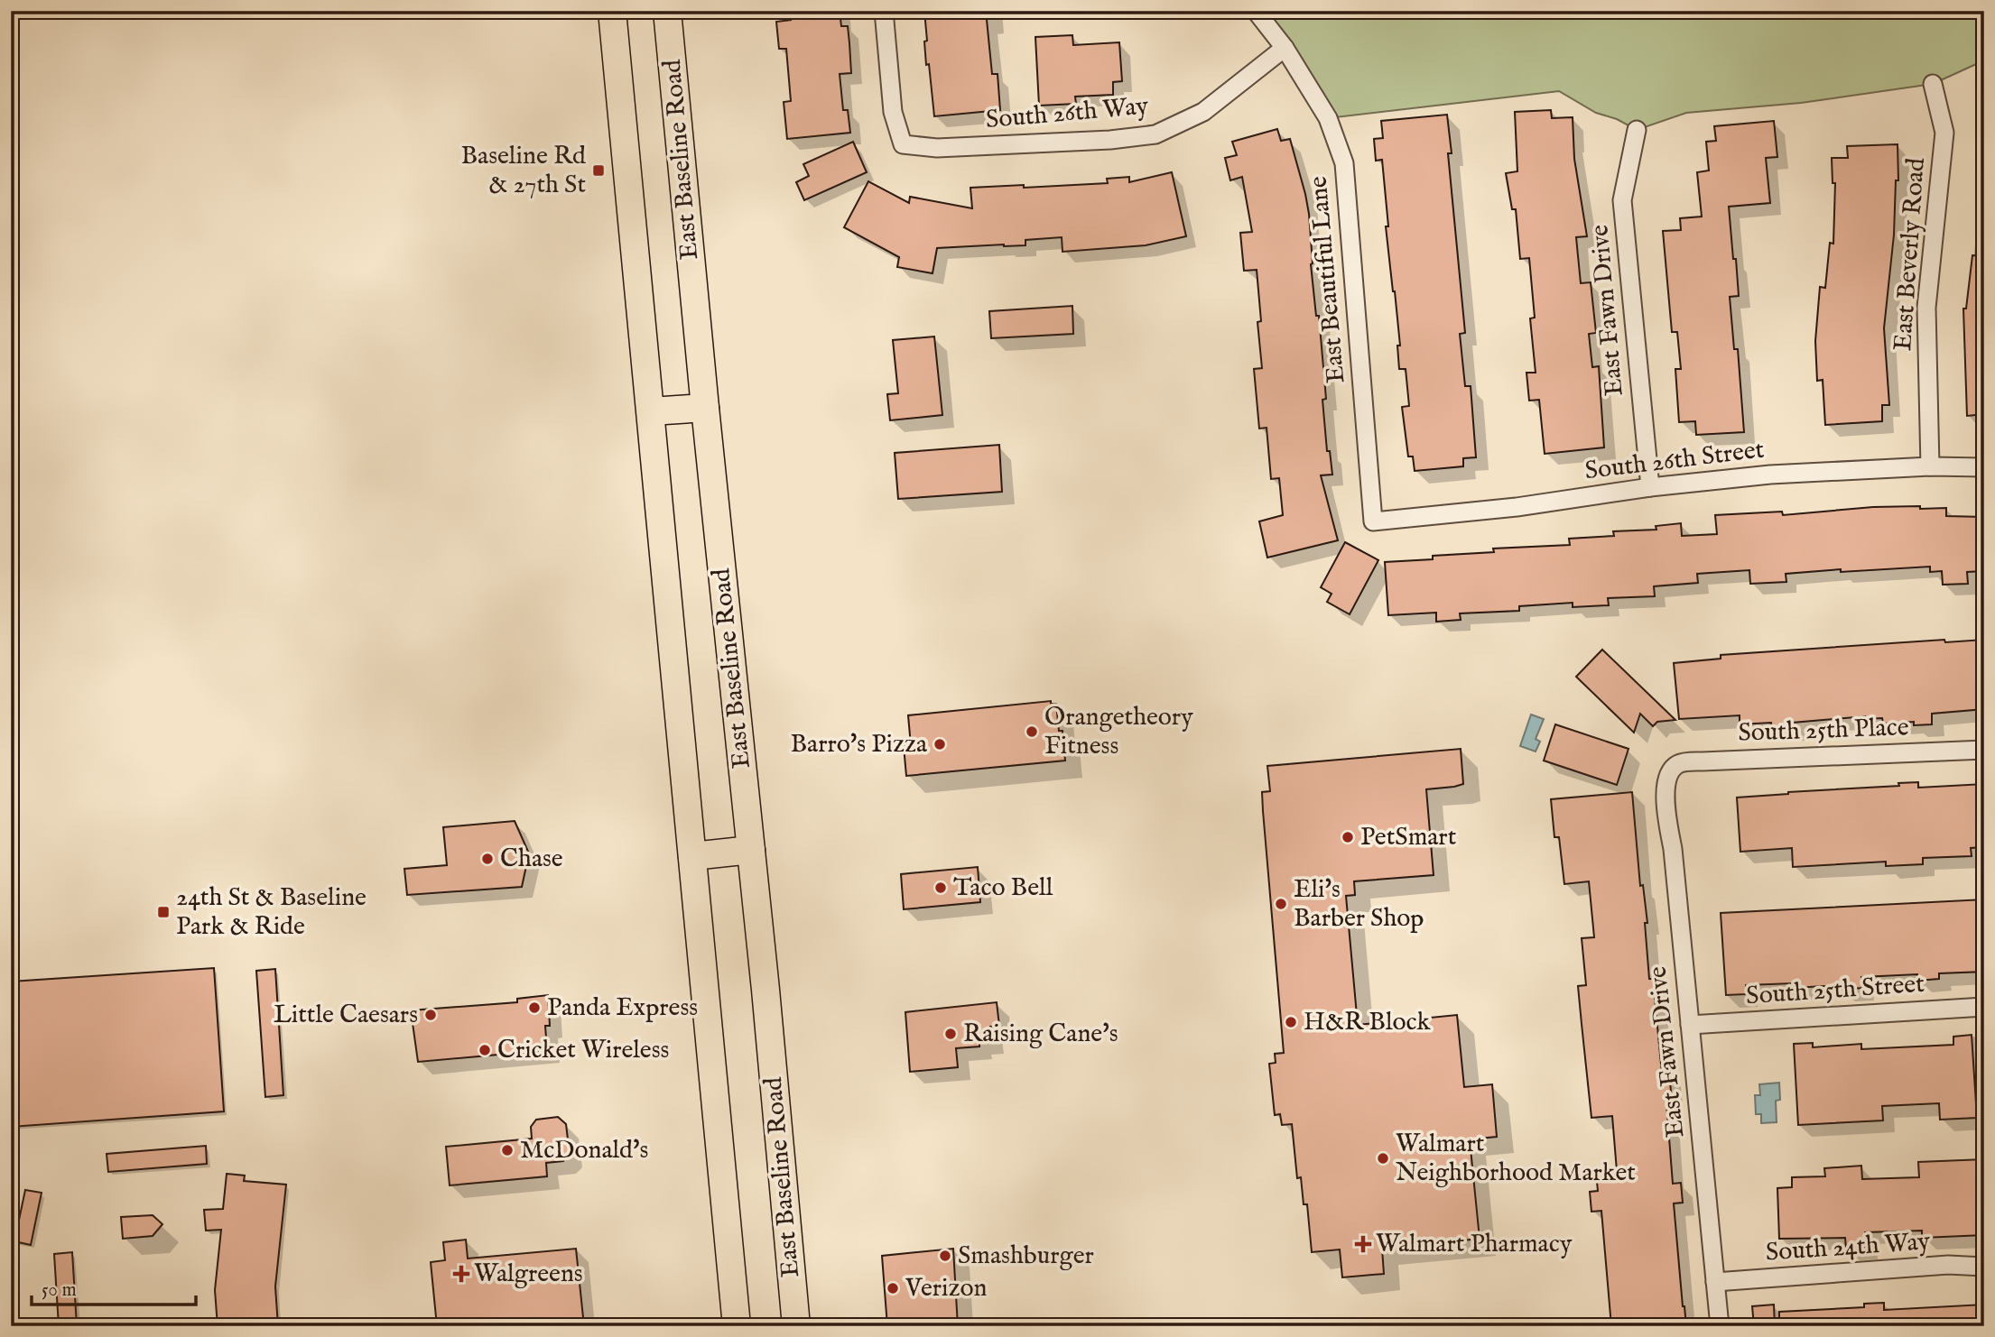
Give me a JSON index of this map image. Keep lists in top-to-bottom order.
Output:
{
  "streets": {
    "main road": ["East Baseline Road"],
    "street": [
      "South 26th Way",
      "East Beverly Road",
      "East Beautiful Lane",
      "East Fawn Drive",
      "South 26th Street",
      "South 25th Place",
      "South 25th Street",
      "South 24th Way"
    ]
  },
  "crossings": [
    ["South 26th Way", "East Beautiful Lane"],
    ["East Beverly Road", "South 26th Street"],
    ["East Beautiful Lane", "South 26th Street"],
    ["East Fawn Drive", "South 26th Street"],
    ["East Fawn Drive", "South 25th Place"],
    ["East Fawn Drive", "South 25th Street"],
    ["East Fawn Drive", "South 24th Way"]
  ],
  "places": {
    "transit": ["Baseline Rd & 27th St", "24th St & Baseline Park & Ride"],
    "other": [
      "Orangetheory Fitness",
      "Barro's Pizza",
      "PetSmart",
      "Chase",
      "Taco Bell",
      "Eli's Barber Shop",
      "Panda Express",
      "Little Caesars",
      "H&R Block",
      "Raising Cane's",
      "Cricket Wireless",
      "McDonald's",
      "Walmart Neighborhood Market",
      "Smashburger",
      "Verizon"
    ],
    "health": ["Walmart Pharmacy", "Walgreens"]
  },
  "scale_bar": "50 m"
}
